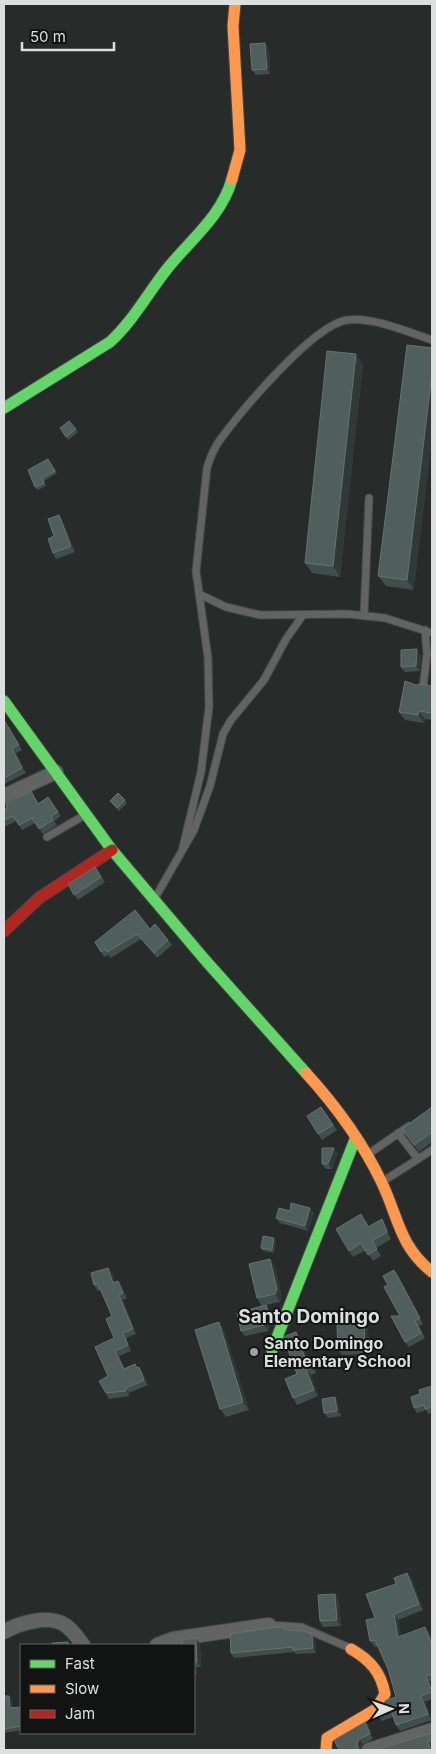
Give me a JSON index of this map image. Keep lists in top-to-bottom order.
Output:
{
  "districts": ["Santo Domingo"],
  "places": ["Santo Domingo Elementary School"],
  "legend": ["Fast", "Slow", "Jam"],
  "scale_bar": "50 m",
  "north": "right"
}
